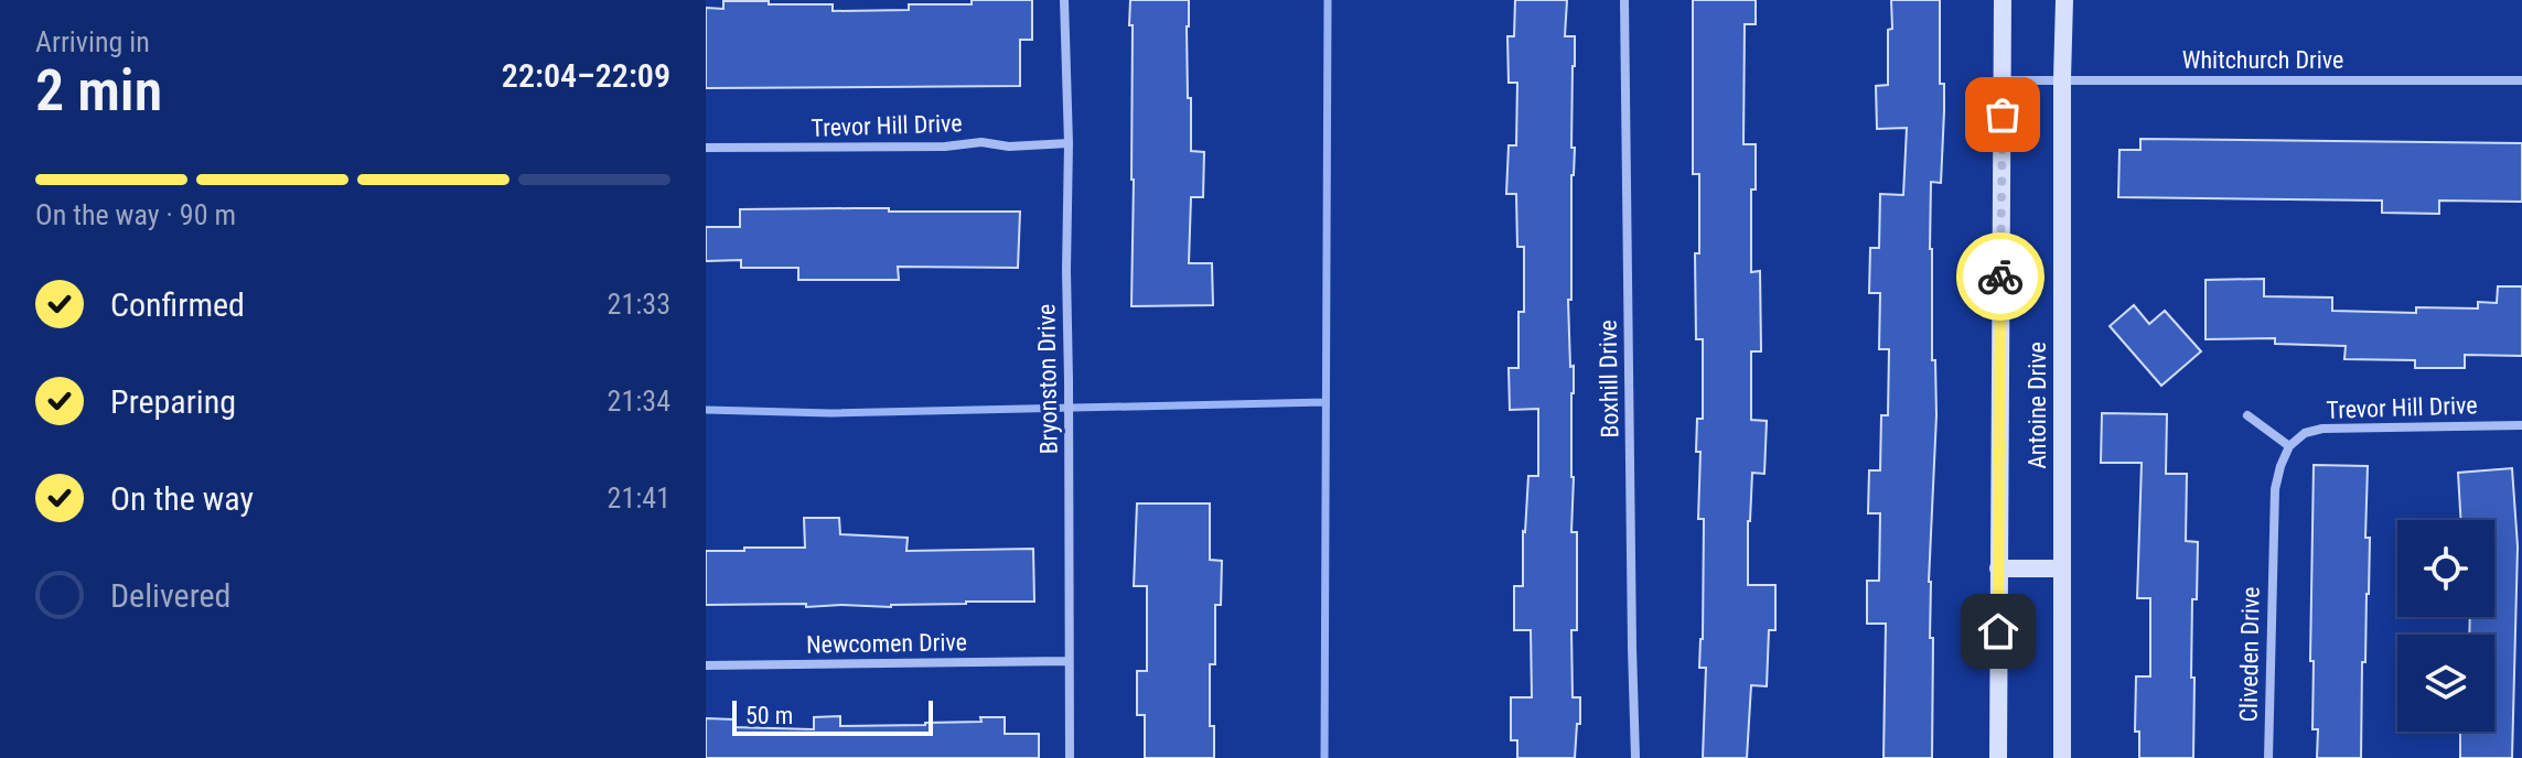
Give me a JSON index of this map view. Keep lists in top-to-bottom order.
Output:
{
  "streets": {
    "main road": ["Antoine Drive"],
    "street": [
      "Whitchurch Drive",
      "Trevor Hill Drive",
      "Bryonston Drive",
      "Boxhill Drive",
      "Newcomen Drive",
      "Cliveden Drive"
    ]
  },
  "crossings": [
    ["Whitchurch Drive", "Antoine Drive"],
    ["Trevor Hill Drive", "Bryonston Drive"],
    ["Trevor Hill Drive", "Cliveden Drive"],
    ["Bryonston Drive", "Newcomen Drive"]
  ],
  "scale_bar": "50 m",
  "page": {
    "heading": ["2 min", "Arriving in", "22:04–22:09"],
    "bar": "On the way · 90 m",
    "list": [
      ["Confirmed", "21:33"],
      ["Preparing", "21:34"],
      ["On the way", "21:41"],
      "Delivered"
    ],
    "scale": "50 m"
  }
}
